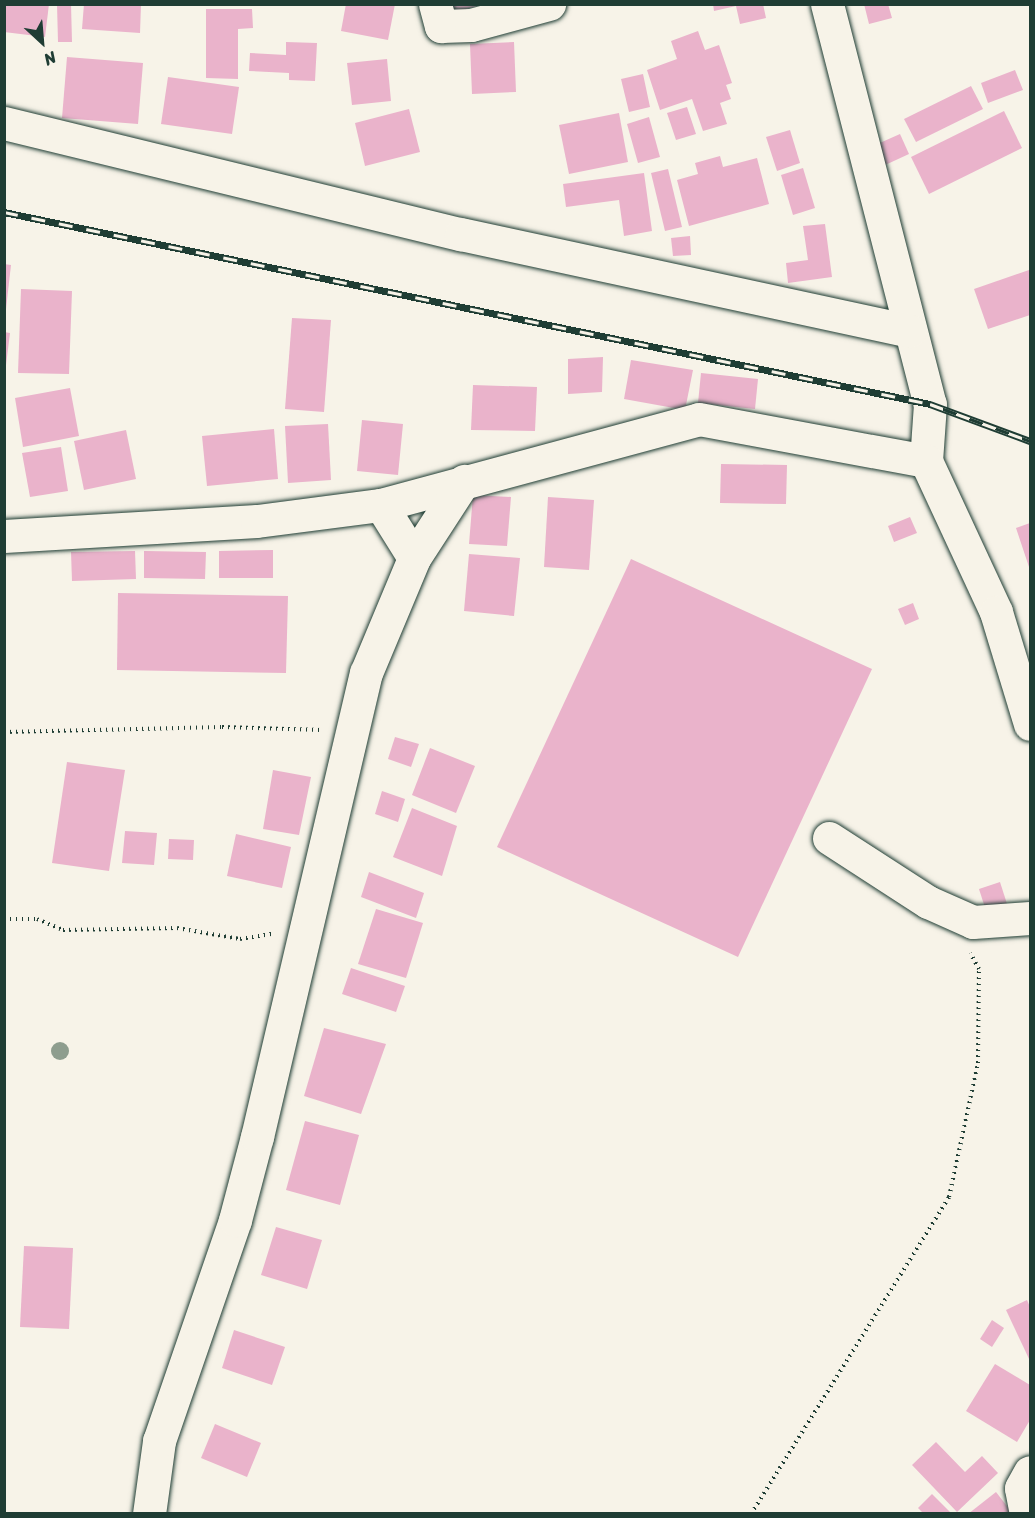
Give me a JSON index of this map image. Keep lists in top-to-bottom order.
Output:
{
  "north": "bottom right"
}
